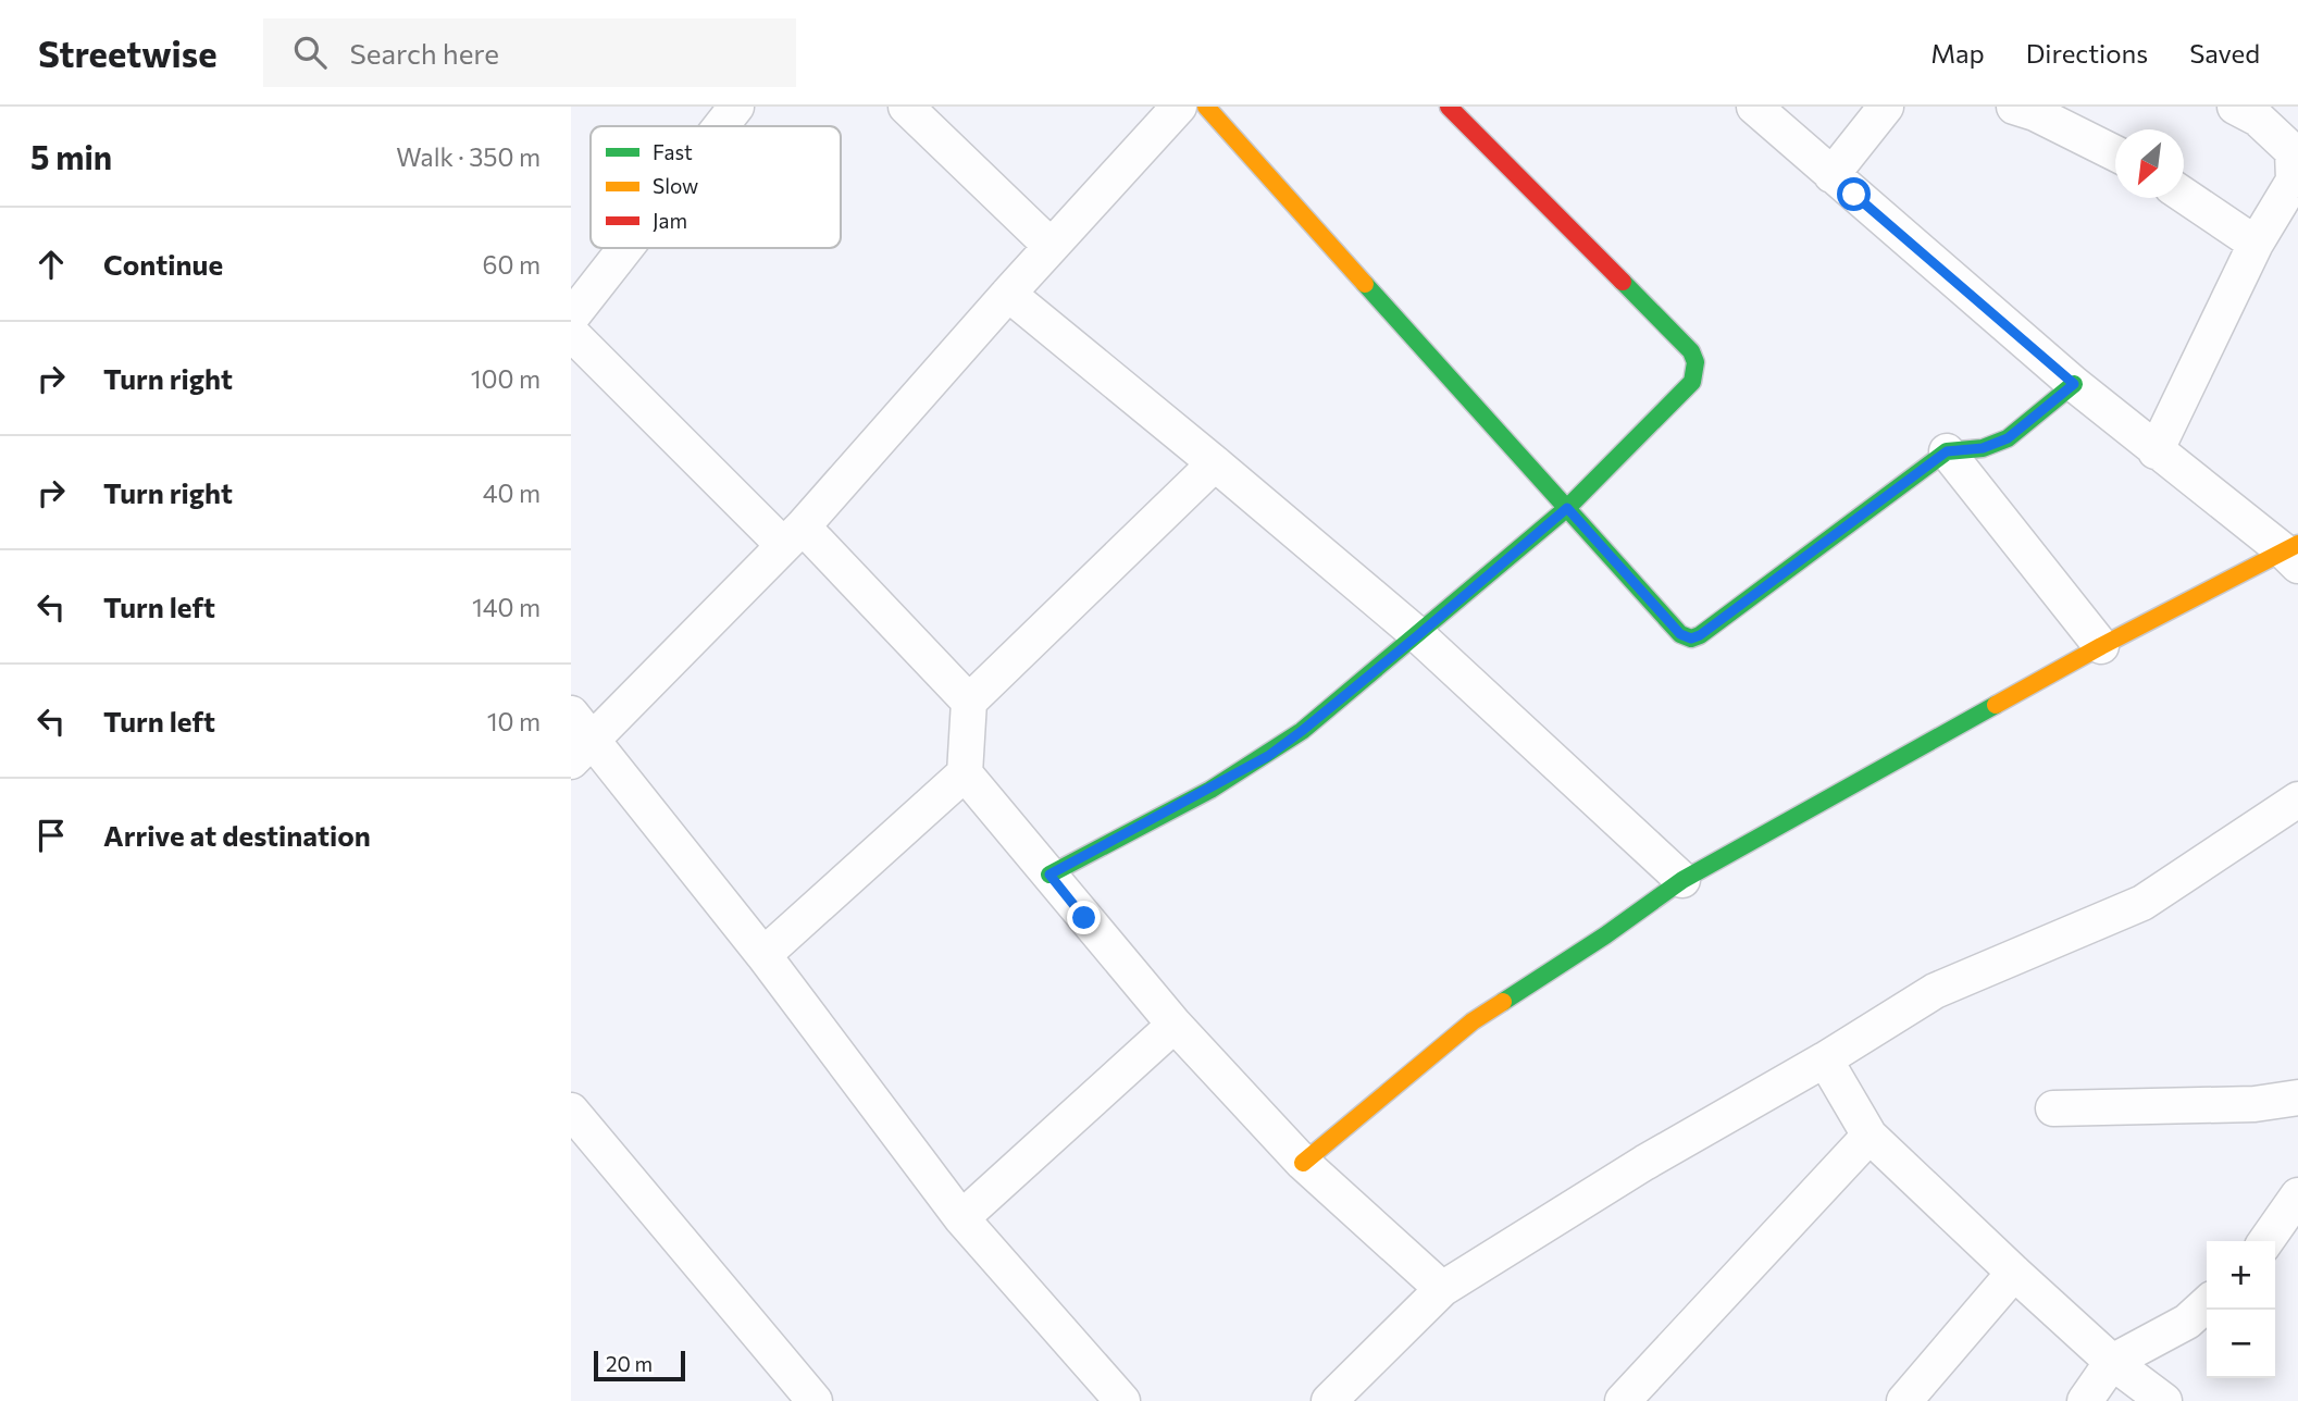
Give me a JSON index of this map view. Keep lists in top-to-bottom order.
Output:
{
  "legend": ["Fast", "Slow", "Jam"],
  "scale_bar": "20 m",
  "north": "bottom left",
  "page": {
    "header": "Streetwise",
    "search": "Search here",
    "nav": ["Map", "Directions", "Saved"],
    "heading": ["5 min", "Walk · 350 m"],
    "list": [
      ["Continue", "60 m"],
      ["Turn right", "100 m"],
      ["Turn right", "40 m"],
      ["Turn left", "140 m"],
      ["Turn left", "10 m"],
      "Arrive at destination"
    ],
    "map_buttons": ["+", "−"],
    "scale": "20 m"
  }
}
